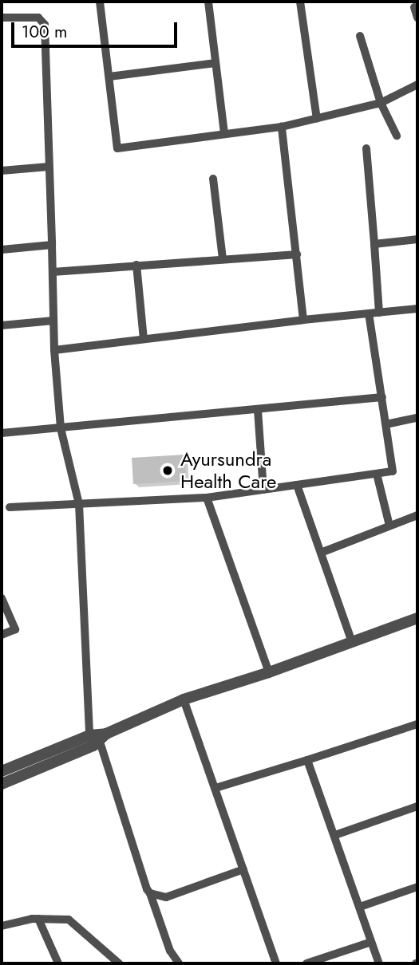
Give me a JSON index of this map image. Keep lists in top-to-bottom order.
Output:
{
  "places": ["Ayursundra Health Care"],
  "scale_bar": "100 m"
}
